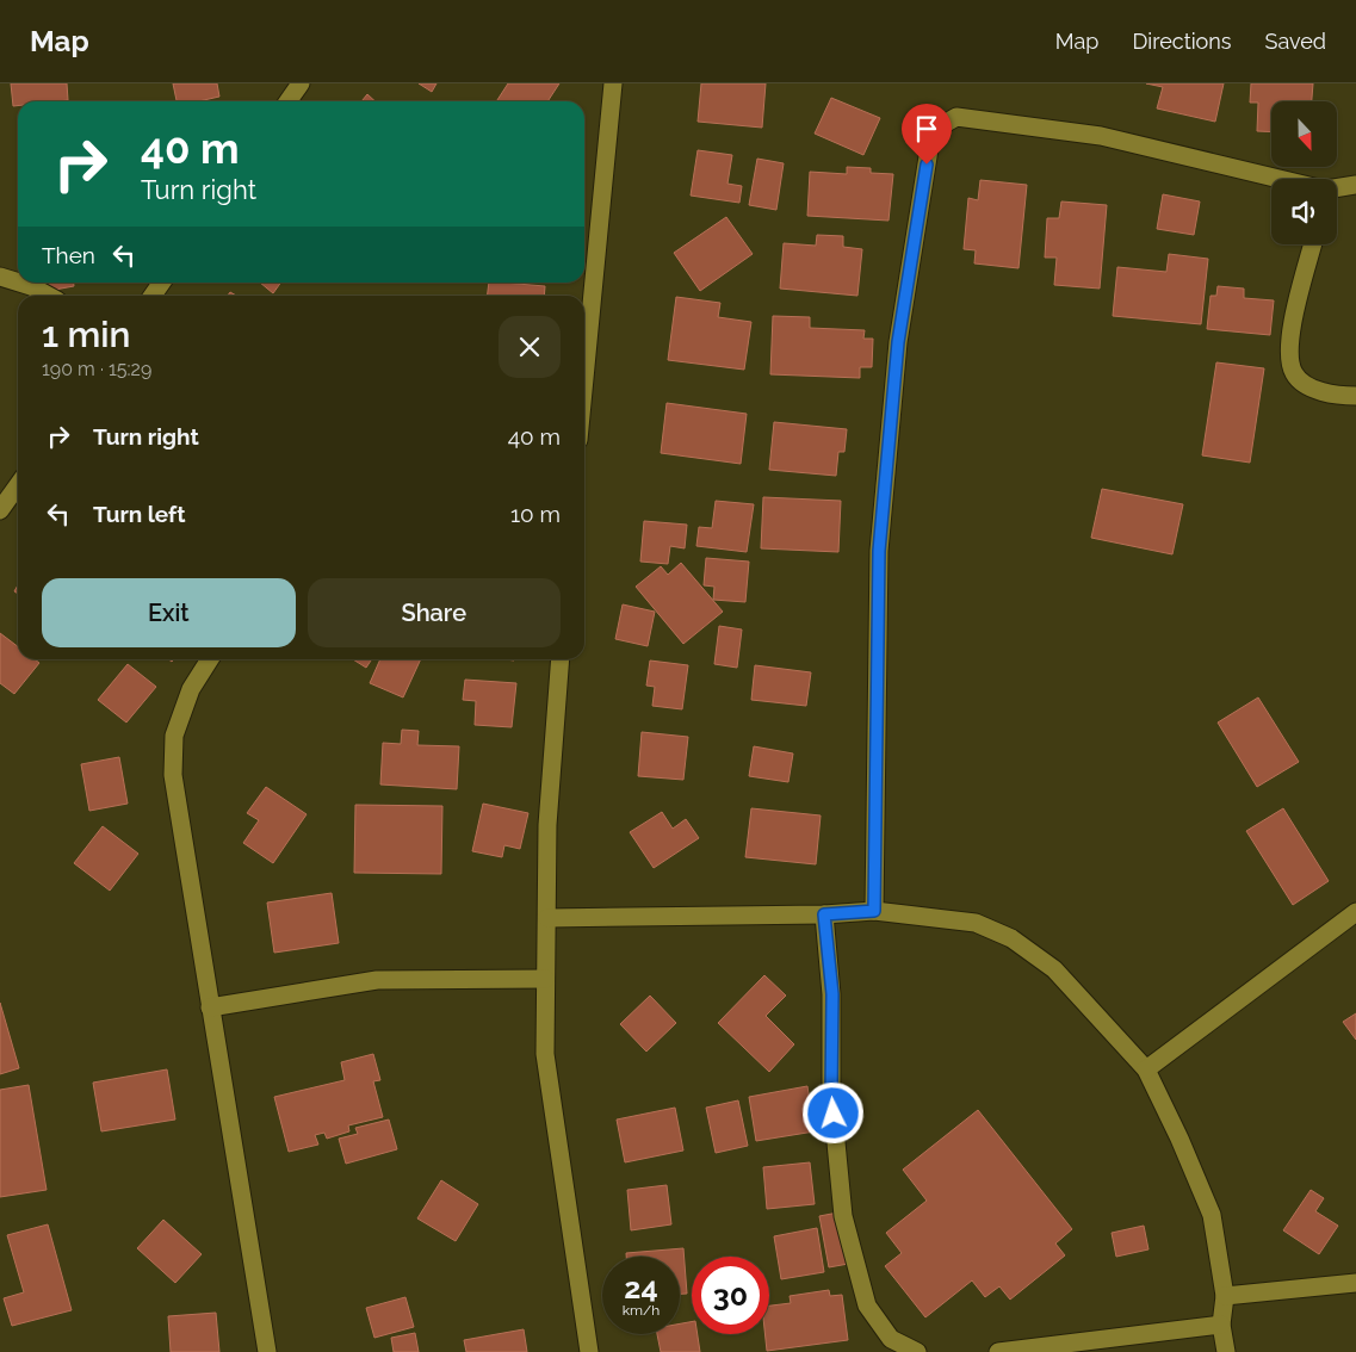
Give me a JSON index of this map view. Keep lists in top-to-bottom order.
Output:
{
  "north": "bottom",
  "page": {
    "header": "Map",
    "nav": ["Map", "Directions", "Saved"],
    "turn": ["40 m", "Turn right"],
    "then": "Then",
    "heading": ["1 min", "190 m · 15:29"],
    "list": [
      {
        "name": "Turn right",
        "value": "40 m"
      },
      {
        "name": "Turn left",
        "value": "10 m"
      }
    ],
    "buttons": ["Exit", "Share"],
    "speed": "24 km/h",
    "limit": "30"
  }
}
